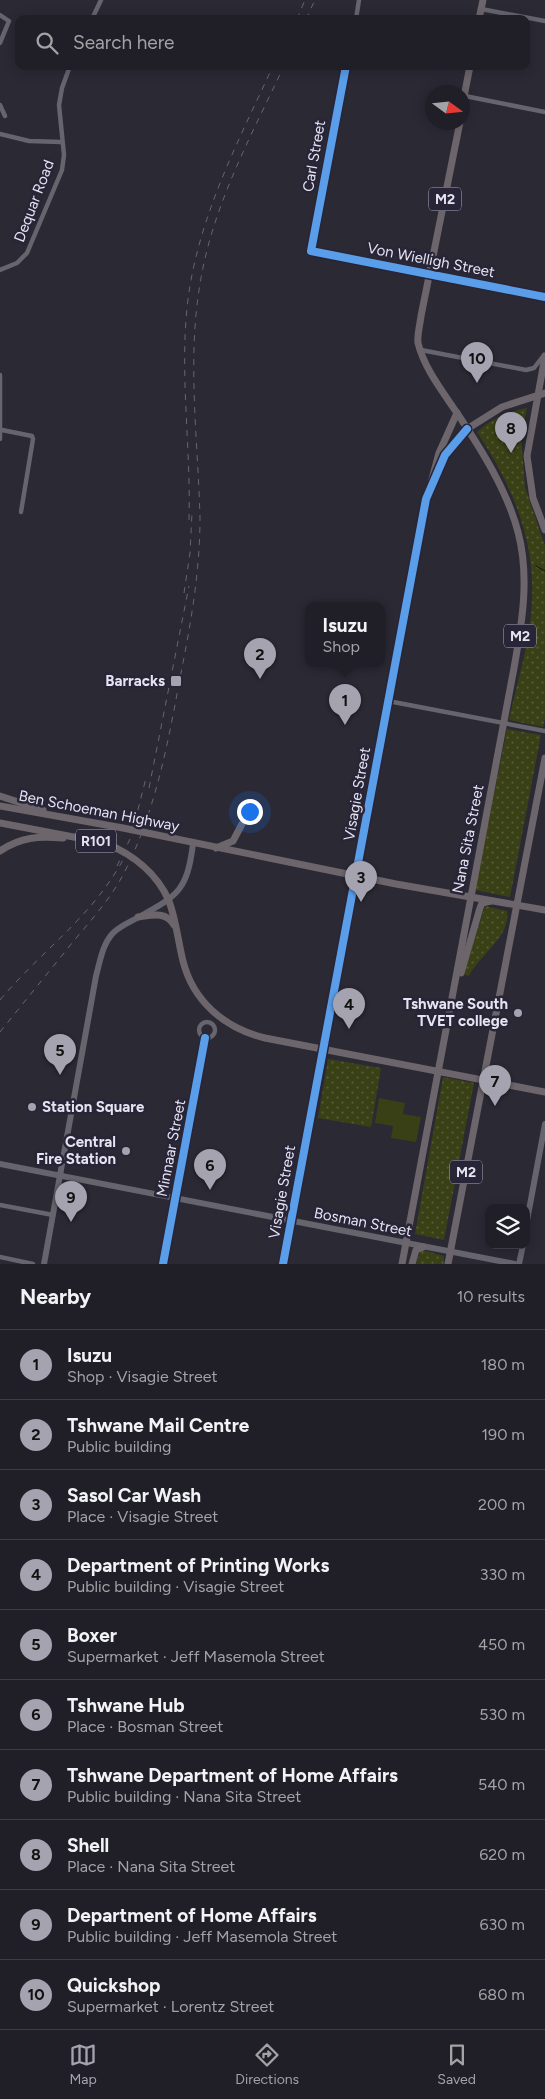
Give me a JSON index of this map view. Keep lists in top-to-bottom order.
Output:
{
  "streets": {
    "main road": [
      "M2",
      "Ben Schoeman Highway",
      "Nana Sita Street",
      "R101"
    ],
    "street": [
      "Carl Street",
      "Dequar Road",
      "Von Wielligh Street",
      "Visagie Street",
      "Minnaar Street",
      "Bosman Street"
    ]
  },
  "crossings": [
    ["Carl Street", "Von Wielligh Street"],
    ["M2", "Von Wielligh Street"],
    ["M2", "Visagie Street"],
    ["M2", "Nana Sita Street"],
    ["M2", "R101"],
    ["M2", "Bosman Street"],
    ["Visagie Street", "Nana Sita Street"],
    ["Visagie Street", "R101"],
    ["Visagie Street", "Bosman Street"],
    ["Ben Schoeman Highway", "R101"],
    ["Nana Sita Street", "R101"],
    ["Nana Sita Street", "Bosman Street"],
    ["Minnaar Street", "Bosman Street"]
  ],
  "places": {
    "transit": ["Barracks"],
    "other": ["Tshwane South TVET college", "Station Square", "Central Fire Station"]
  },
  "north": "right",
  "page": {
    "search": "Search here",
    "pins": [
      "10",
      "8",
      "2",
      "1",
      "3",
      "4",
      "5",
      "7",
      "6",
      "9"
    ],
    "popup": ["Isuzu", "Shop"],
    "heading": ["Nearby", "10 results"],
    "list": [
      {
        "mark": "1",
        "name": "Isuzu",
        "note": "Shop · Visagie Street",
        "value": "180 m"
      },
      {
        "mark": "2",
        "name": "Tshwane Mail Centre",
        "note": "Public building",
        "value": "190 m"
      },
      {
        "mark": "3",
        "name": "Sasol Car Wash",
        "note": "Place · Visagie Street",
        "value": "200 m"
      },
      {
        "mark": "4",
        "name": "Department of Printing Works",
        "note": "Public building · Visagie Street",
        "value": "330 m"
      },
      {
        "mark": "5",
        "name": "Boxer",
        "note": "Supermarket · Jeff Masemola Street",
        "value": "450 m"
      },
      {
        "mark": "6",
        "name": "Tshwane Hub",
        "note": "Place · Bosman Street",
        "value": "530 m"
      },
      {
        "mark": "7",
        "name": "Tshwane Department of Home Affairs",
        "note": "Public building · Nana Sita Street",
        "value": "540 m"
      },
      {
        "mark": "8",
        "name": "Shell",
        "note": "Place · Nana Sita Street",
        "value": "620 m"
      },
      {
        "mark": "9",
        "name": "Department of Home Affairs",
        "note": "Public building · Jeff Masemola Street",
        "value": "630 m"
      },
      {
        "mark": "10",
        "name": "Quickshop",
        "note": "Supermarket · Lorentz Street",
        "value": "680 m"
      }
    ],
    "nav": ["Map", "Directions", "Saved"]
  }
}
